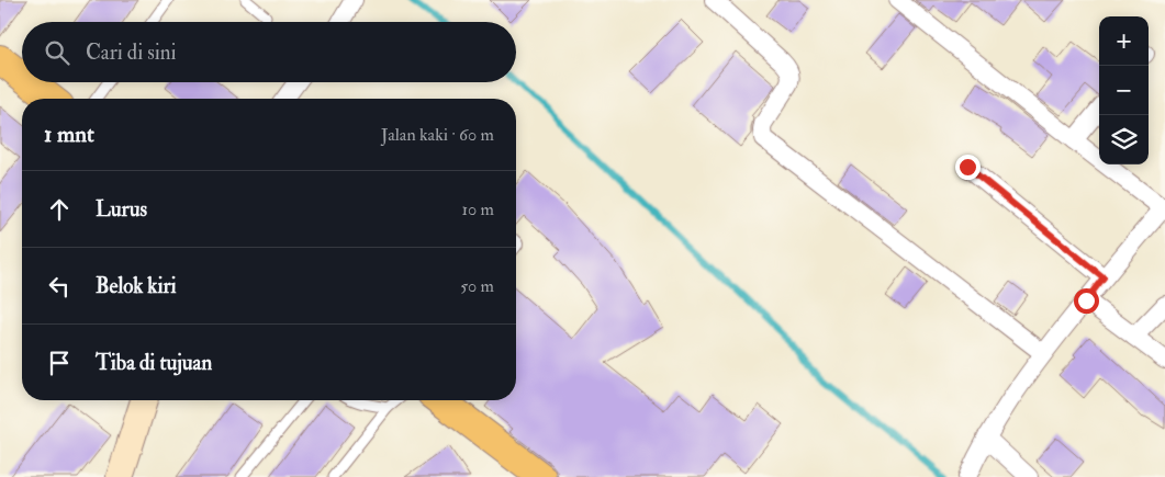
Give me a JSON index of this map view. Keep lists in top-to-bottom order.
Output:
{
  "page": {
    "map_buttons": ["+", "−"],
    "search": "Cari di sini",
    "heading": ["1 mnt", "Jalan kaki · 60 m"],
    "list": [
      ["Lurus", "10 m"],
      ["Belok kiri", "50 m"],
      "Tiba di tujuan"
    ]
  }
}
